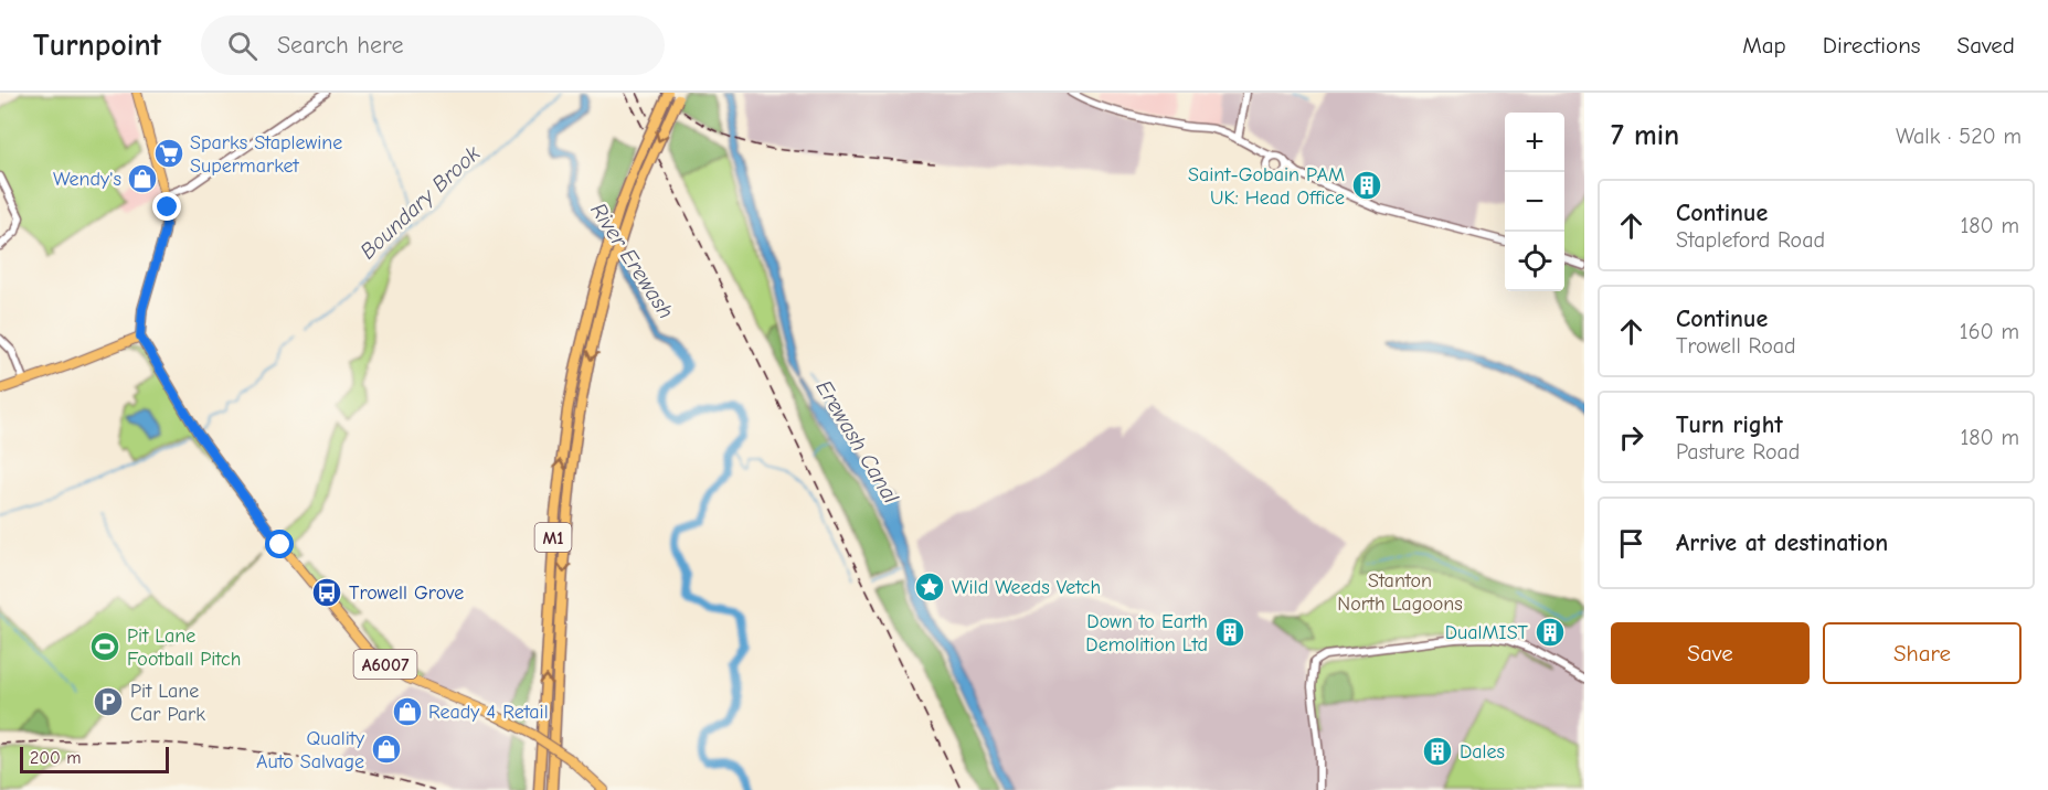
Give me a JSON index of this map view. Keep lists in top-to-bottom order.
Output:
{
  "streets": {
    "highway": ["M1"],
    "main road": ["A6007"]
  },
  "water": ["Boundary Brook", "River Erewash", "Erewash Canal"],
  "parks": ["Stanton North Lagoons"],
  "places": {
    "supermarket": ["Sparks Staplewine Supermarket"],
    "shop": ["Wendy's", "Ready 4 Retail", "Quality Auto Salvage"],
    "building": [
      "Saint-Gobain PAM UK: Head Office",
      "Down to Earth Demolition Ltd",
      "DualMIST",
      "Dales"
    ],
    "place": ["Wild Weeds Vetch"],
    "bus stop": ["Trowell Grove"],
    "sports": ["Pit Lane Football Pitch"],
    "parking": ["Pit Lane Car Park"]
  },
  "scale_bar": "200 m",
  "page": {
    "header": "Turnpoint",
    "search": "Search here",
    "nav": ["Map", "Directions", "Saved"],
    "heading": ["7 min", "Walk · 520 m"],
    "map_buttons": ["+", "−"],
    "list": [
      ["Continue", "Stapleford Road", "180 m"],
      ["Continue", "Trowell Road", "160 m"],
      ["Turn right", "Pasture Road", "180 m"],
      "Arrive at destination"
    ],
    "buttons": ["Save", "Share"],
    "scale": "200 m"
  }
}
